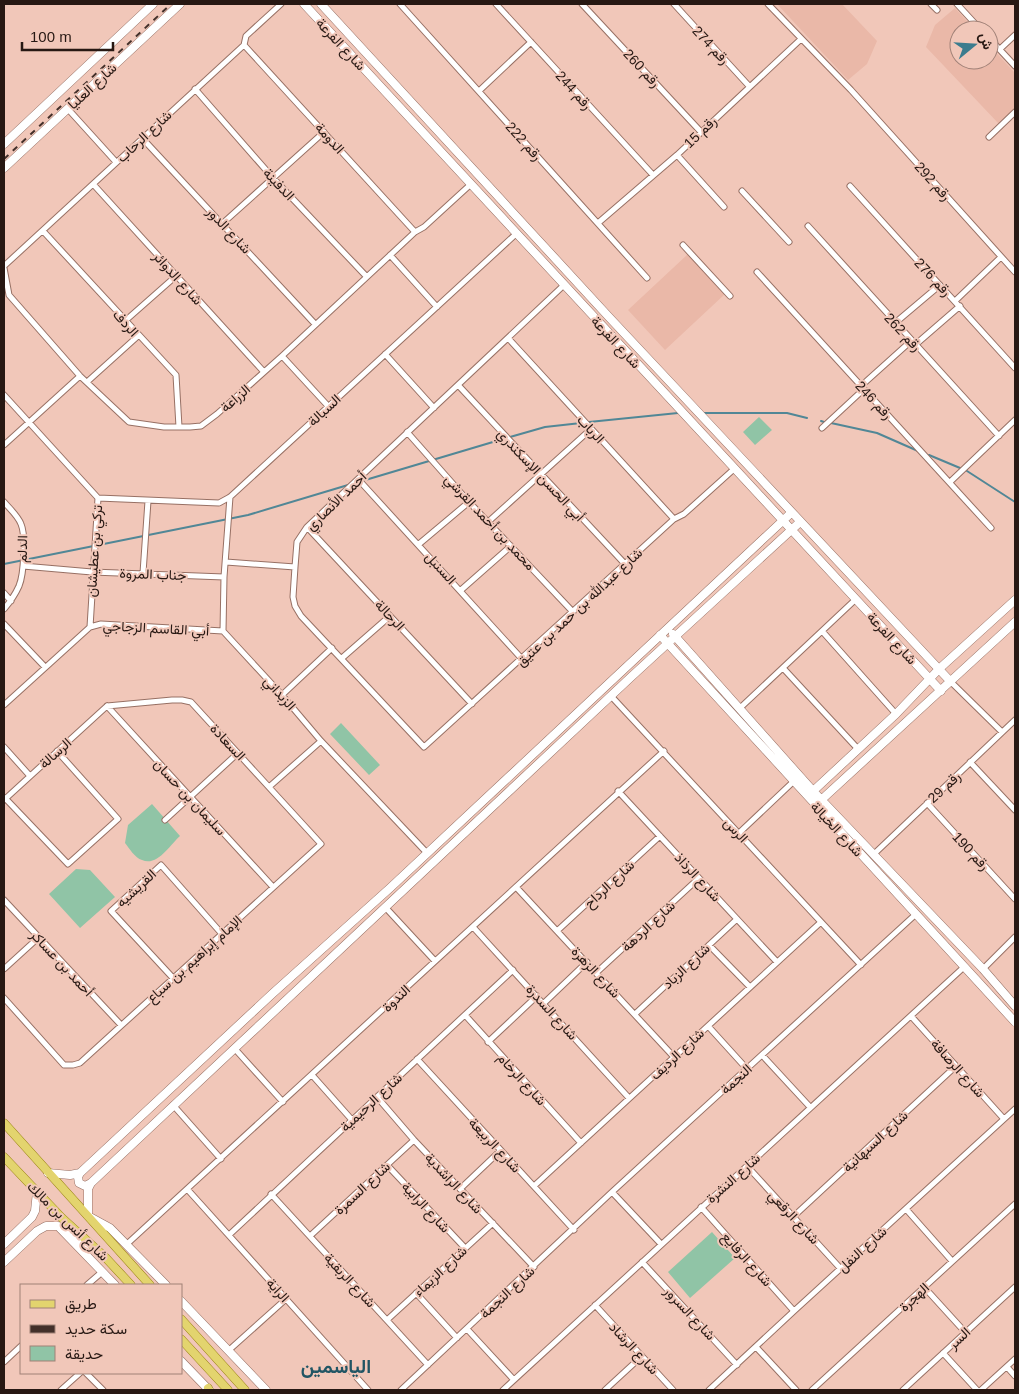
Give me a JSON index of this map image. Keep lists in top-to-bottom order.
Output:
{
  "streets": {
    "main road": ["شارع أنس بن مالك"],
    "street": [
      "شارع الفرعة",
      "رقم 274",
      "رقم 260",
      "شارع العليا",
      "رقم 244",
      "رقم 15",
      "شارع الرحاب",
      "الدومة",
      "رقم 222",
      "رقم 292",
      "الدفينة",
      "شارع الدور",
      "رقم 276",
      "شارع الدوائر",
      "الردف",
      "رقم 262",
      "الزراعة",
      "رقم 246",
      "السبالة",
      "الرباب",
      "أبي الحسن الإسكندري",
      "أحمد الأنصاري",
      "محمد بن أحمد القرشي",
      "الدلم",
      "تركي بن عطيشان",
      "السنبل",
      "جناب المروة",
      "شارع عبدالله بن حمد بن عتيق",
      "الرحالة",
      "أبي القاسم الزجاجي",
      "الزبداني",
      "السعادة",
      "الرسالة",
      "رقم 29",
      "سليمان بن حسان",
      "شارع الخيالة",
      "الرس",
      "رقم 190",
      "شارع الرذاذ",
      "شارع الرداح",
      "القريشيه",
      "شارع الردهة",
      "الإمام إبراهيم بن سباع",
      "أحمد بن عساكر",
      "شارع الزباد",
      "شارع الزهرة",
      "الندوة",
      "شارع السدرة",
      "شارع الرديف",
      "شارع الرصافة",
      "شارع الرخام",
      "النجمة",
      "شارع الرحيمية",
      "شارع السبهانية",
      "شارع الربيعة",
      "شارع النشرة",
      "شارع الراشدية",
      "شارع السمرة",
      "شارع الرابية",
      "شارع الرقعي",
      "شارع النفل",
      "شارع الرفايع",
      "شارع الزيماء",
      "شارع الربقية",
      "الراية",
      "شارع النجمة",
      "الهجرة",
      "شارع السرور",
      "السر",
      "شارع الرشاد"
    ]
  },
  "crossings": [
    ["شارع الفرعة", "الزراعة"],
    ["شارع الفرعة", "السبالة"],
    ["شارع الفرعة", "أحمد الأنصاري"],
    ["شارع الفرعة", "شارع عبدالله بن حمد بن عتيق"],
    ["رقم 274", "رقم 15"],
    ["رقم 260", "رقم 15"],
    ["رقم 244", "رقم 15"],
    ["رقم 15", "رقم 222"],
    ["رقم 15", "رقم 292"],
    ["شارع الرحاب", "الدومة"],
    ["شارع الرحاب", "الدفينة"],
    ["شارع الرحاب", "شارع الدور"],
    ["شارع الرحاب", "شارع الدوائر"],
    ["شارع الرحاب", "الردف"],
    ["شارع الرحاب", "الزراعة"],
    ["الدومة", "الزراعة"],
    ["الدفينة", "الزراعة"],
    ["شارع الدور", "الزراعة"],
    ["شارع الدوائر", "الزراعة"],
    ["الردف", "الزراعة"],
    ["السبالة", "تركي بن عطيشان"],
    ["الرباب", "أحمد الأنصاري"],
    ["الرباب", "شارع عبدالله بن حمد بن عتيق"],
    ["أبي الحسن الإسكندري", "أحمد الأنصاري"],
    ["أبي الحسن الإسكندري", "شارع عبدالله بن حمد بن عتيق"],
    ["أحمد الأنصاري", "محمد بن أحمد القرشي"],
    ["أحمد الأنصاري", "السنبل"],
    ["أحمد الأنصاري", "شارع عبدالله بن حمد بن عتيق"],
    ["أحمد الأنصاري", "الرحالة"],
    ["محمد بن أحمد القرشي", "شارع عبدالله بن حمد بن عتيق"],
    ["الدلم", "جناب المروة"],
    ["تركي بن عطيشان", "جناب المروة"],
    ["تركي بن عطيشان", "أبي القاسم الزجاجي"],
    ["السنبل", "شارع عبدالله بن حمد بن عتيق"],
    ["شارع عبدالله بن حمد بن عتيق", "الرحالة"],
    ["أبي القاسم الزجاجي", "الزبداني"],
    ["السعادة", "الرسالة"],
    ["السعادة", "سليمان بن حسان"],
    ["السعادة", "الإمام إبراهيم بن سباع"],
    ["الرسالة", "سليمان بن حسان"],
    ["رقم 29", "شارع الخيالة"],
    ["رقم 29", "رقم 190"],
    ["سليمان بن حسان", "الإمام إبراهيم بن سباع"],
    ["شارع الخيالة", "النجمة"],
    ["شارع الخيالة", "شارع النشرة"],
    ["الرس", "الندوة"],
    ["الرس", "شارع الرديف"],
    ["الرس", "النجمة"],
    ["شارع الرذاذ", "شارع الرداح"],
    ["شارع الرذاذ", "شارع الردهة"],
    ["شارع الرذاذ", "شارع الزباد"],
    ["شارع الرذاذ", "الندوة"],
    ["شارع الرذاذ", "شارع الرديف"],
    ["شارع الرداح", "شارع الزهرة"],
    ["القريشيه", "الإمام إبراهيم بن سباع"],
    ["شارع الردهة", "شارع الزهرة"],
    ["الإمام إبراهيم بن سباع", "أحمد بن عساكر"],
    ["شارع الزباد", "شارع الزهرة"],
    ["شارع الزهرة", "الندوة"],
    ["شارع الزهرة", "شارع الرديف"],
    ["الندوة", "شارع السدرة"],
    ["الندوة", "الراية"],
    ["شارع السدرة", "شارع الرديف"],
    ["شارع السدرة", "شارع الرحيمية"],
    ["شارع الرديف", "شارع الرخام"],
    ["شارع الرديف", "شارع الربيعة"],
    ["شارع الرصافة", "شارع السبهانية"],
    ["شارع الرصافة", "شارع النشرة"],
    ["شارع الرصافة", "شارع النفل"],
    ["شارع الرخام", "شارع الرحيمية"],
    ["النجمة", "شارع النجمة"],
    ["شارع الرحيمية", "شارع الربيعة"],
    ["شارع الرحيمية", "شارع الراشدية"],
    ["شارع الرحيمية", "شارع الربقية"],
    ["شارع الرحيمية", "الراية"],
    ["شارع السبهانية", "شارع الرقعي"],
    ["شارع الربيعة", "شارع النجمة"],
    ["شارع النشرة", "شارع الرقعي"],
    ["شارع النشرة", "شارع الرفايع"],
    ["شارع النشرة", "شارع السرور"],
    ["شارع النشرة", "شارع الرشاد"],
    ["شارع الراشدية", "شارع السمرة"],
    ["شارع الراشدية", "شارع الزيماء"],
    ["شارع الراشدية", "شارع النجمة"],
    ["شارع السمرة", "شارع الرابية"],
    ["شارع السمرة", "شارع الربقية"],
    ["شارع الرابية", "شارع الزيماء"],
    ["شارع الرقعي", "شارع النفل"],
    ["شارع النفل", "شارع الرفايع"],
    ["شارع النفل", "شارع السرور"],
    ["شارع الزيماء", "شارع الربقية"],
    ["شارع الربقية", "شارع النجمة"]
  ],
  "districts": ["الياسمين"],
  "legend": ["طريق", "سكة حديد", "حديقة"],
  "scale_bar": "100 m",
  "north": "right"
}
